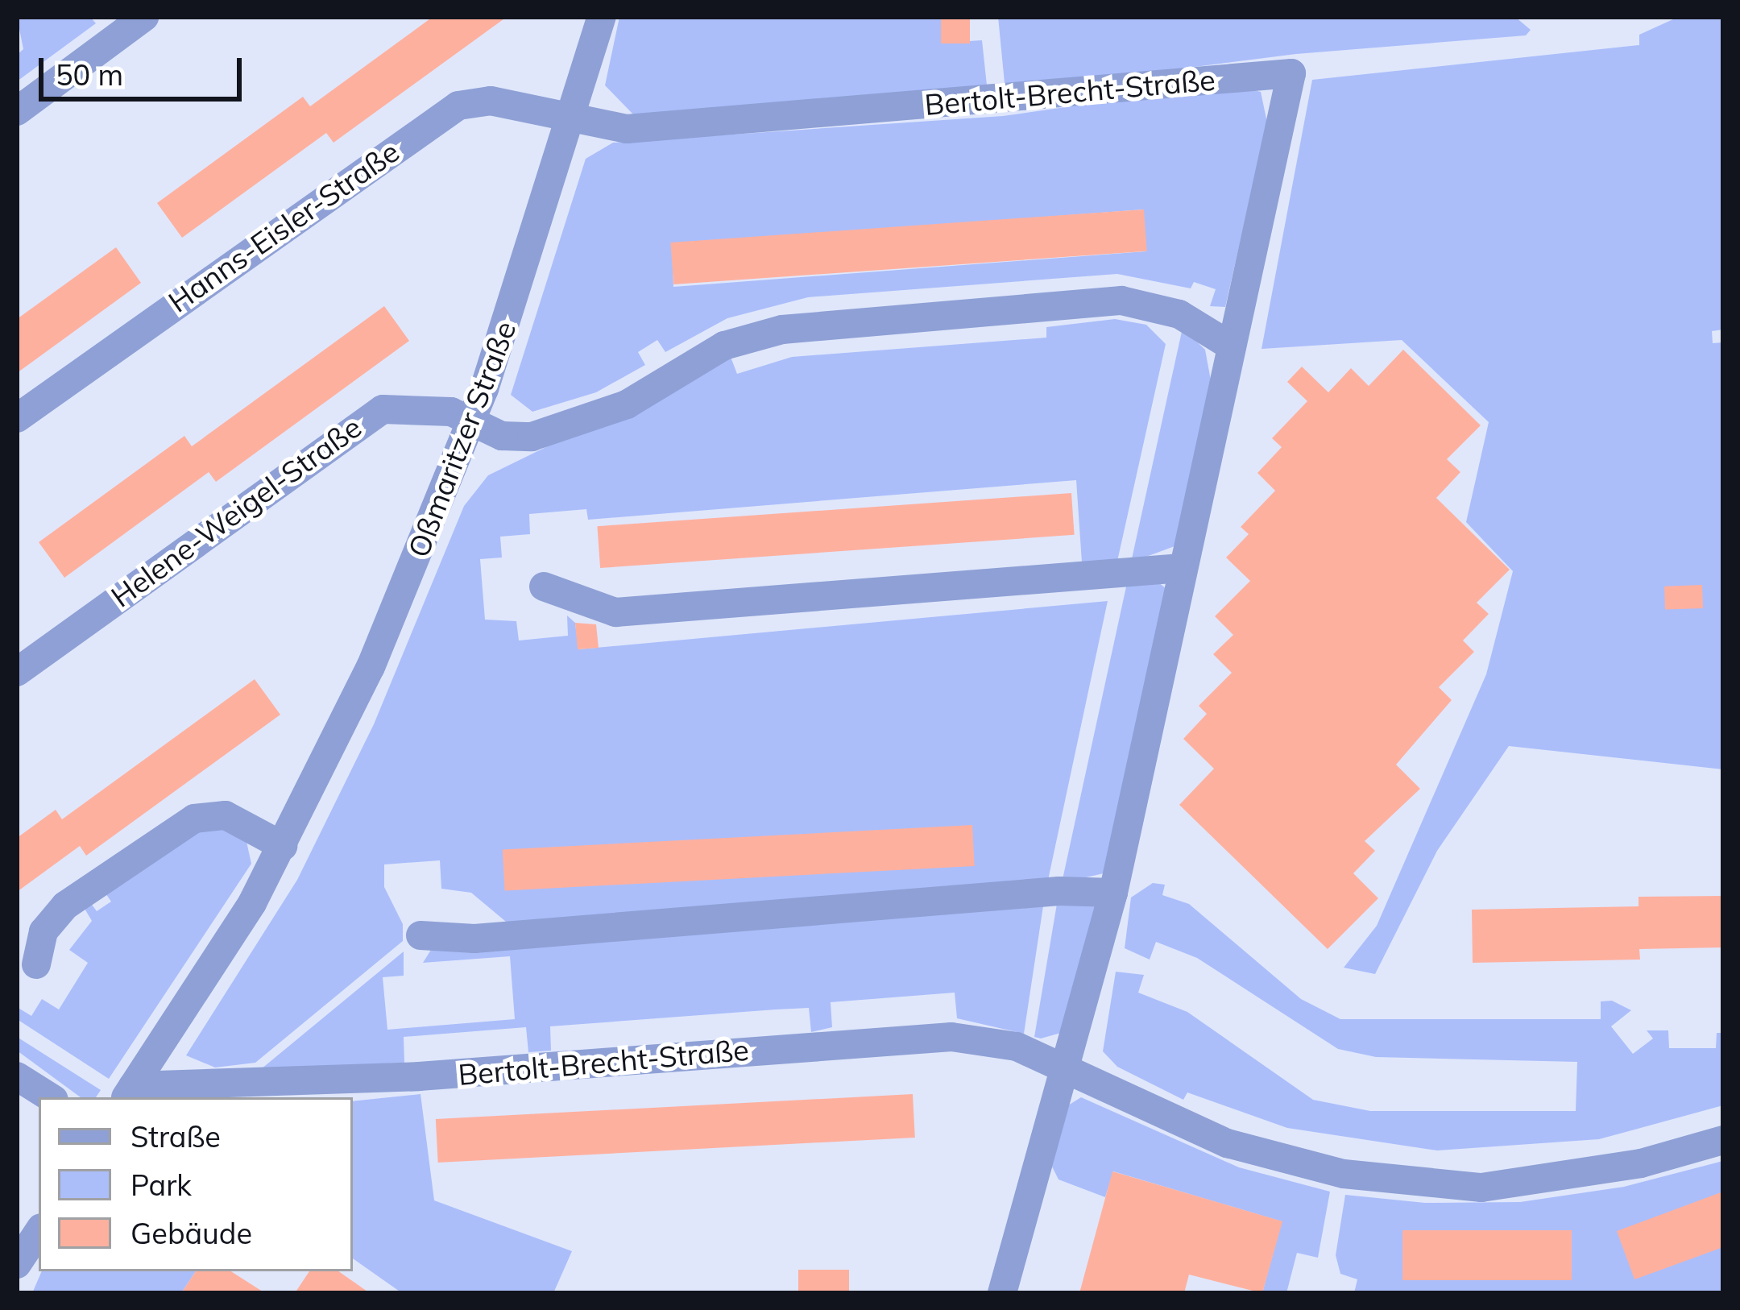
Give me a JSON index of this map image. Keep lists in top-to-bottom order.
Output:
{
  "streets": {
    "street": [
      "Bertolt-Brecht-Straße",
      "Hanns-Eisler-Straße",
      "Oßmaritzer Straße",
      "Helene-Weigel-Straße"
    ]
  },
  "crossings": [
    ["Bertolt-Brecht-Straße", "Hanns-Eisler-Straße"],
    ["Bertolt-Brecht-Straße", "Oßmaritzer Straße"],
    ["Hanns-Eisler-Straße", "Oßmaritzer Straße"],
    ["Oßmaritzer Straße", "Helene-Weigel-Straße"]
  ],
  "legend": ["Straße", "Park", "Gebäude"],
  "scale_bar": "50 m"
}
